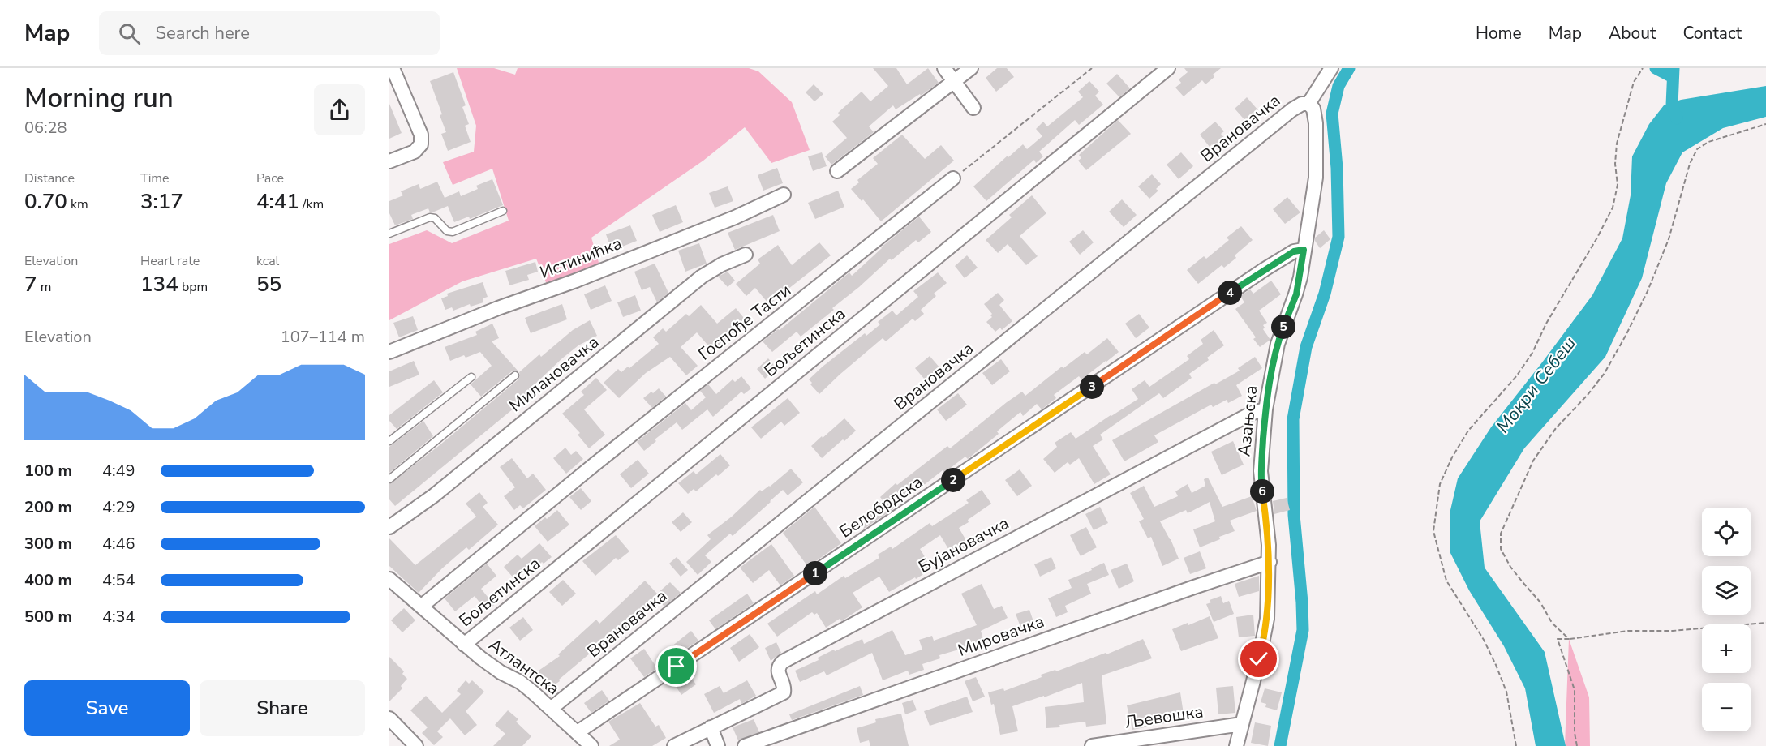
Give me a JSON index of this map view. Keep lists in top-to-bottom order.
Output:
{
  "streets": {
    "street": [
      "Врановачка",
      "Истинићка",
      "Госпође Тасти",
      "Бољетинска",
      "Милановачка",
      "Азањска",
      "Белобрдска",
      "Бујановачка",
      "Мировачка",
      "Атлантска",
      "Љевошка"
    ]
  },
  "crossings": [
    ["Врановачка", "Азањска"],
    ["Врановачка", "Атлантска"],
    ["Госпође Тасти", "Атлантска"],
    ["Бољетинска", "Атлантска"],
    ["Азањска", "Белобрдска"],
    ["Азањска", "Бујановачка"],
    ["Азањска", "Мировачка"],
    ["Азањска", "Љевошка"],
    ["Белобрдска", "Атлантска"]
  ],
  "water": ["Мокри Себеш"],
  "page": {
    "header": "Map",
    "search": "Search here",
    "nav": [
      "Home",
      "Map",
      "About",
      "Contact"
    ],
    "heading": ["Morning run", "06:28"],
    "stats": [
      ["Distance", "0.70 km"],
      ["Time", "3:17"],
      ["Pace", "4:41 /km"],
      ["Elevation", "7 m"],
      ["Heart rate", "134 bpm"],
      ["kcal", "55"]
    ],
    "pins": [
      "4",
      "5",
      "3",
      "2",
      "6",
      "1"
    ],
    "chart": ["Elevation", "107–114 m"],
    "list": [
      {
        "name": "100 m",
        "note": "4:49"
      },
      {
        "name": "200 m",
        "note": "4:29"
      },
      {
        "name": "300 m",
        "note": "4:46"
      },
      {
        "name": "400 m",
        "note": "4:54"
      },
      {
        "name": "500 m",
        "note": "4:34"
      }
    ],
    "map_buttons": ["+", "−"],
    "buttons": ["Save", "Share"]
  }
}
